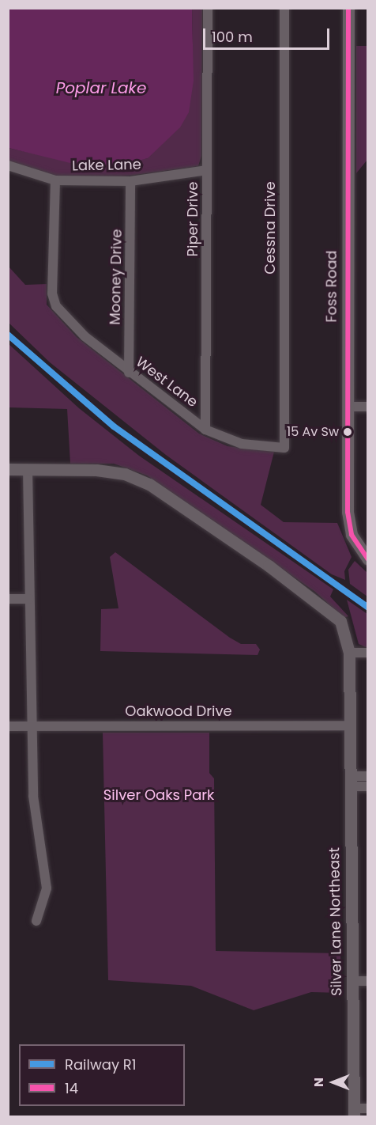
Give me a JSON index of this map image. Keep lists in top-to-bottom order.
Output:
{
  "streets": {
    "street": [
      "Lake Lane",
      "Piper Drive",
      "Cessna Drive",
      "Mooney Drive",
      "Foss Road",
      "West Lane",
      "Oakwood Drive",
      "Silver Lane Northeast"
    ]
  },
  "crossings": [
    ["Lake Lane", "Piper Drive"],
    ["Lake Lane", "Mooney Drive"],
    ["Lake Lane", "West Lane"],
    ["Piper Drive", "West Lane"],
    ["Cessna Drive", "West Lane"],
    ["Mooney Drive", "West Lane"],
    ["Oakwood Drive", "Silver Lane Northeast"]
  ],
  "water": ["Poplar Lake"],
  "parks": ["Silver Oaks Park"],
  "places": ["15 Av Sw"],
  "lines": ["transit line 14", "rail line R1"],
  "legend": ["Railway R1", "14"],
  "scale_bar": "100 m",
  "north": "left"
}
